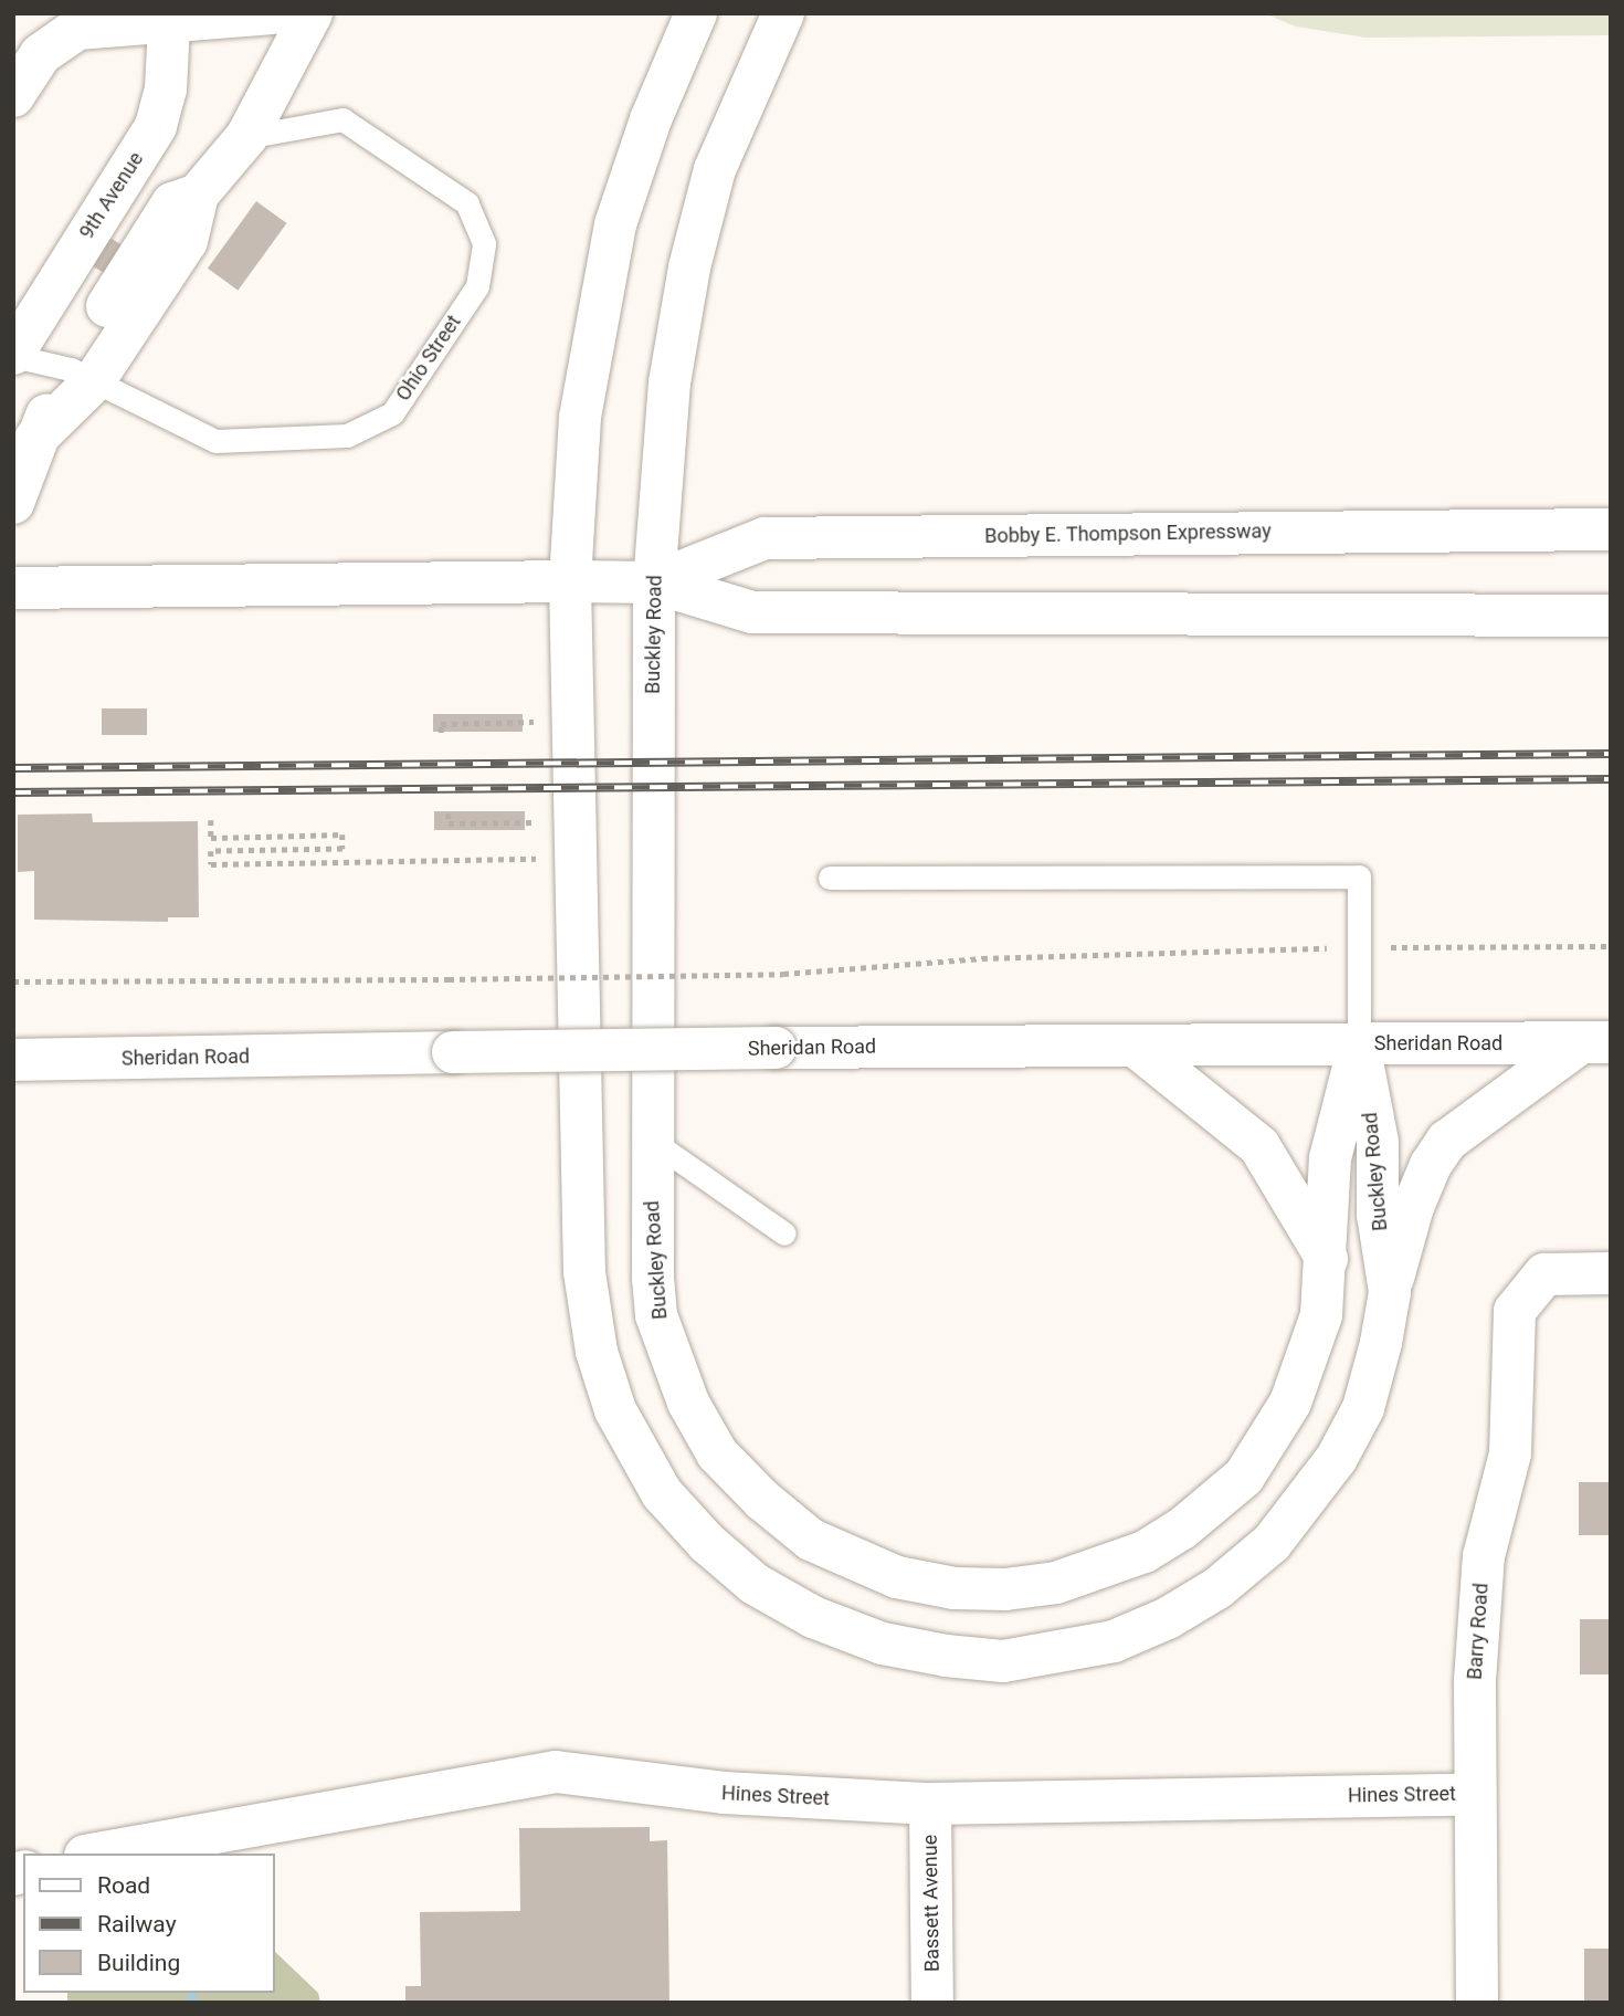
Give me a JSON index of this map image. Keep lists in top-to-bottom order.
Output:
{
  "streets": {
    "main road": [
      "9th Avenue",
      "Bobby E. Thompson Expressway",
      "Buckley Road",
      "Sheridan Road",
      "Barry Road",
      "Hines Street",
      "Bassett Avenue"
    ],
    "lane": ["Ohio Street"]
  },
  "crossings": [
    ["9th Avenue", "Ohio Street"],
    ["Bobby E. Thompson Expressway", "Buckley Road"],
    ["Buckley Road", "Sheridan Road"],
    ["Barry Road", "Hines Street"],
    ["Hines Street", "Bassett Avenue"]
  ],
  "legend": ["Road", "Railway", "Building"]
}
